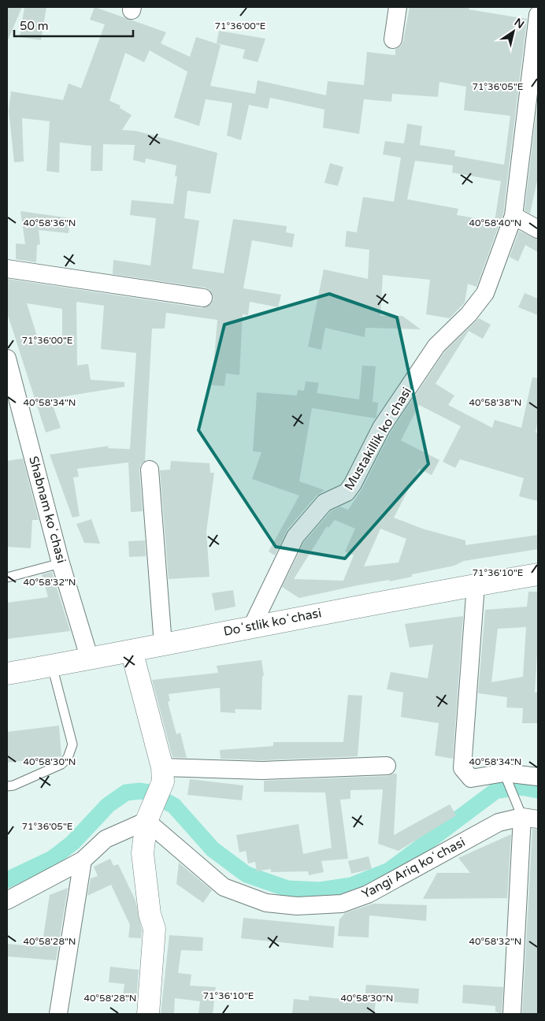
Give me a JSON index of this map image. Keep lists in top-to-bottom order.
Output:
{
  "streets": {
    "street": [
      "Mustakillik koʻchasi",
      "Shabnam koʻchasi",
      "Doʻstlik koʻchasi",
      "Yangi Ariq koʻchasi"
    ]
  },
  "crossings": [
    ["Mustakillik koʻchasi", "Doʻstlik koʻchasi"],
    ["Shabnam koʻchasi", "Doʻstlik koʻchasi"]
  ],
  "scale_bar": "50 m",
  "north": "top right",
  "coordinates": [
    "71°36'00\"E",
    "71°36'05\"E",
    "40°58'36\"N",
    "40°58'40\"N",
    "40°58'34\"N",
    "40°58'38\"N",
    "71°36'10\"E",
    "40°58'32\"N",
    "40°58'30\"N",
    "40°58'28\"N"
  ]
}
